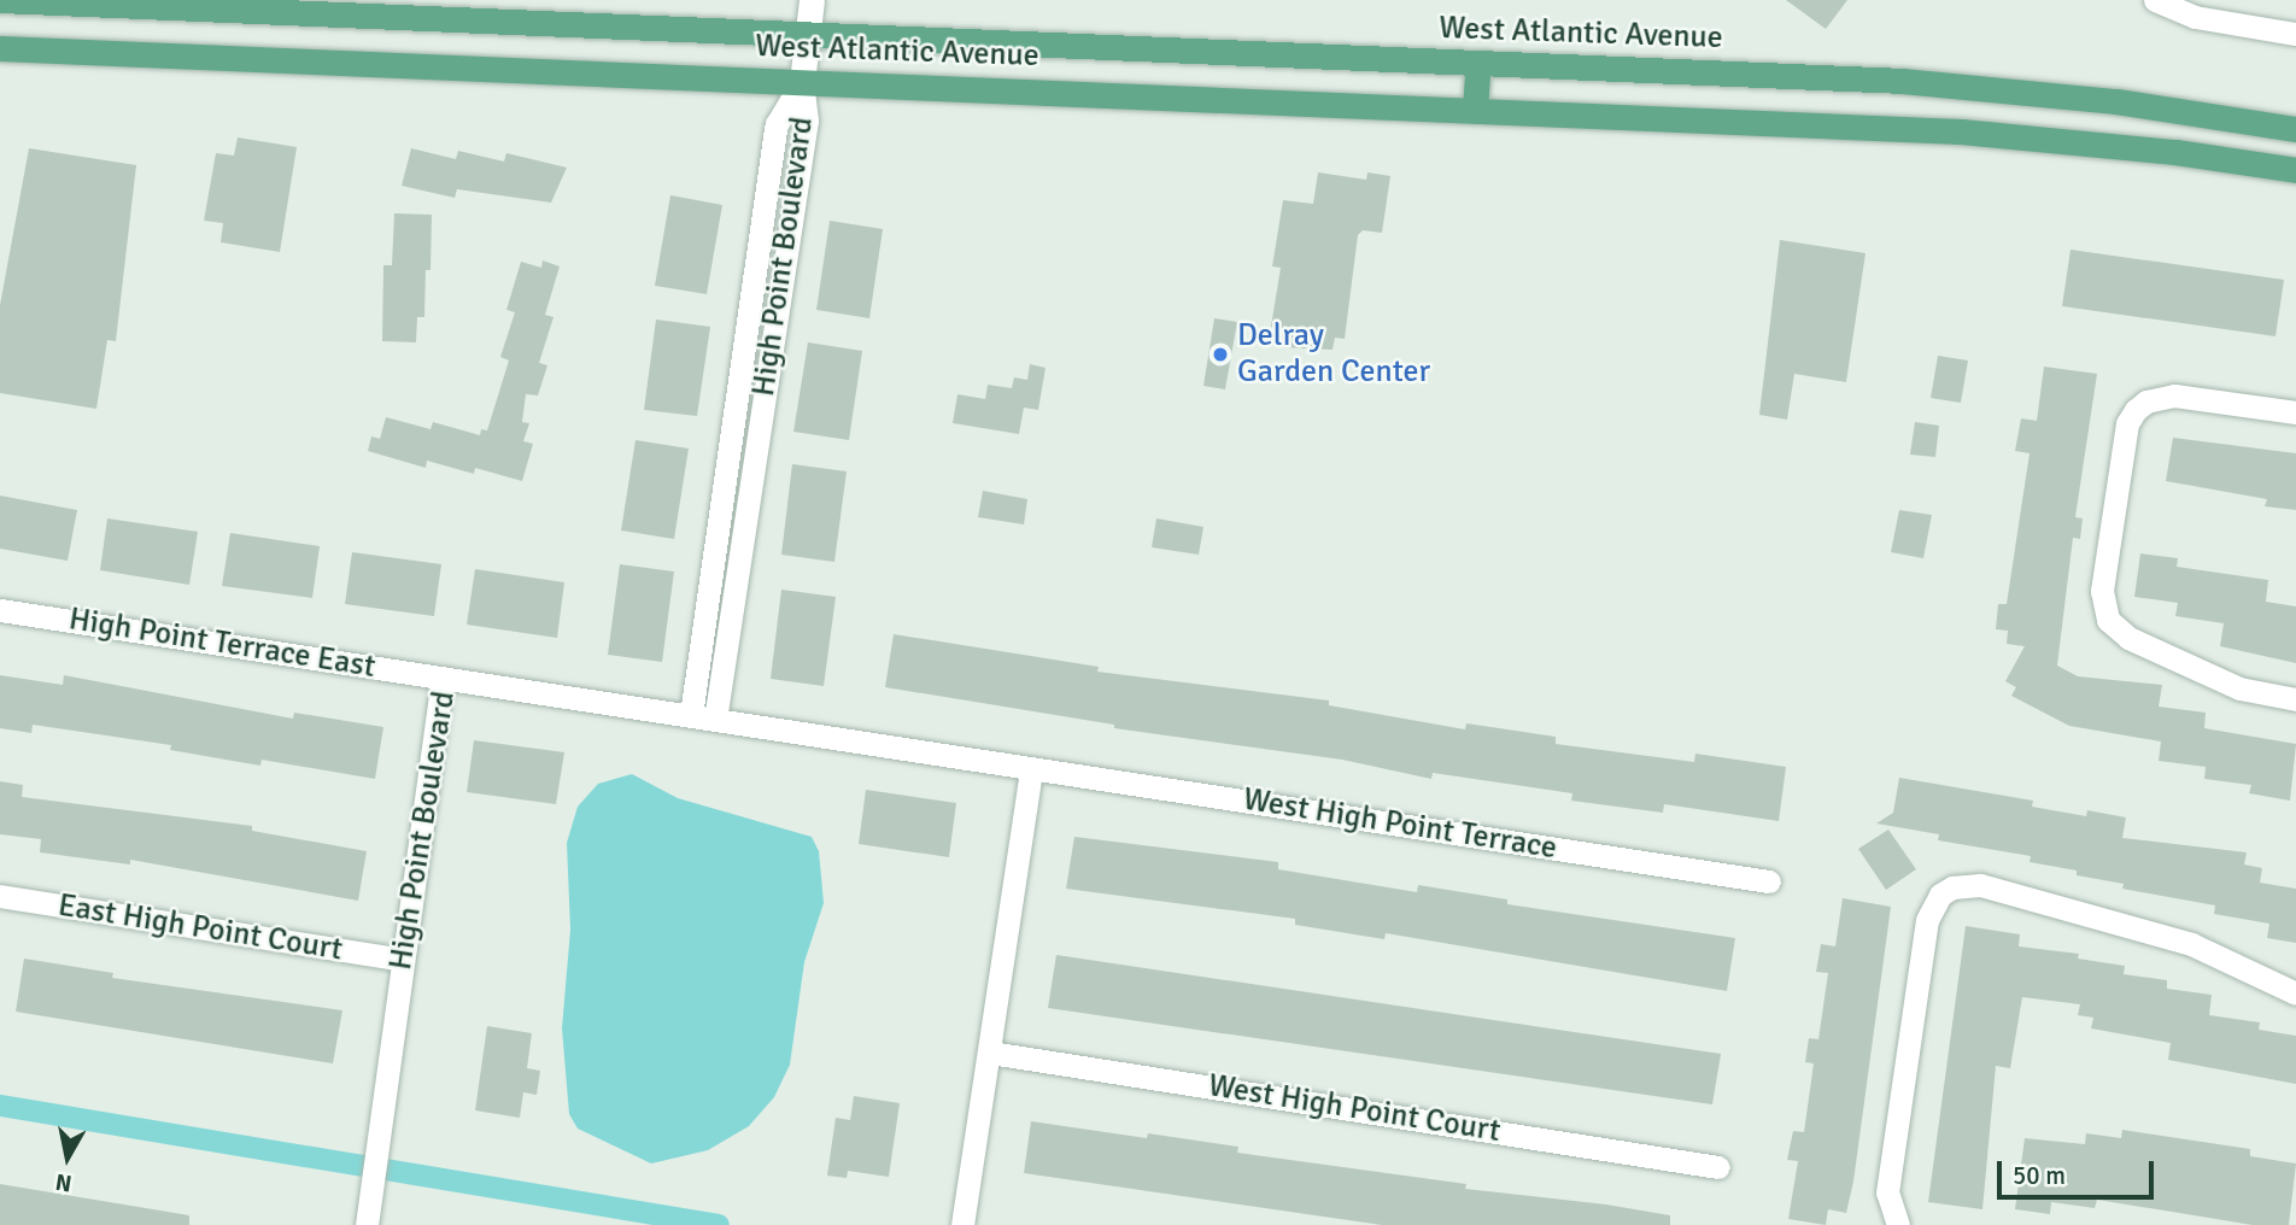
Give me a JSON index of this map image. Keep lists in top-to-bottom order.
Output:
{
  "streets": {
    "main road": ["West Atlantic Avenue"],
    "street": [
      "High Point Boulevard",
      "High Point Terrace East",
      "West High Point Terrace",
      "East High Point Court",
      "West High Point Court"
    ]
  },
  "crossings": [
    ["West Atlantic Avenue", "High Point Boulevard"],
    ["High Point Boulevard", "High Point Terrace East"],
    ["High Point Boulevard", "West High Point Terrace"],
    ["High Point Boulevard", "East High Point Court"]
  ],
  "places": ["Delray Garden Center"],
  "scale_bar": "50 m",
  "north": "bottom"
}
